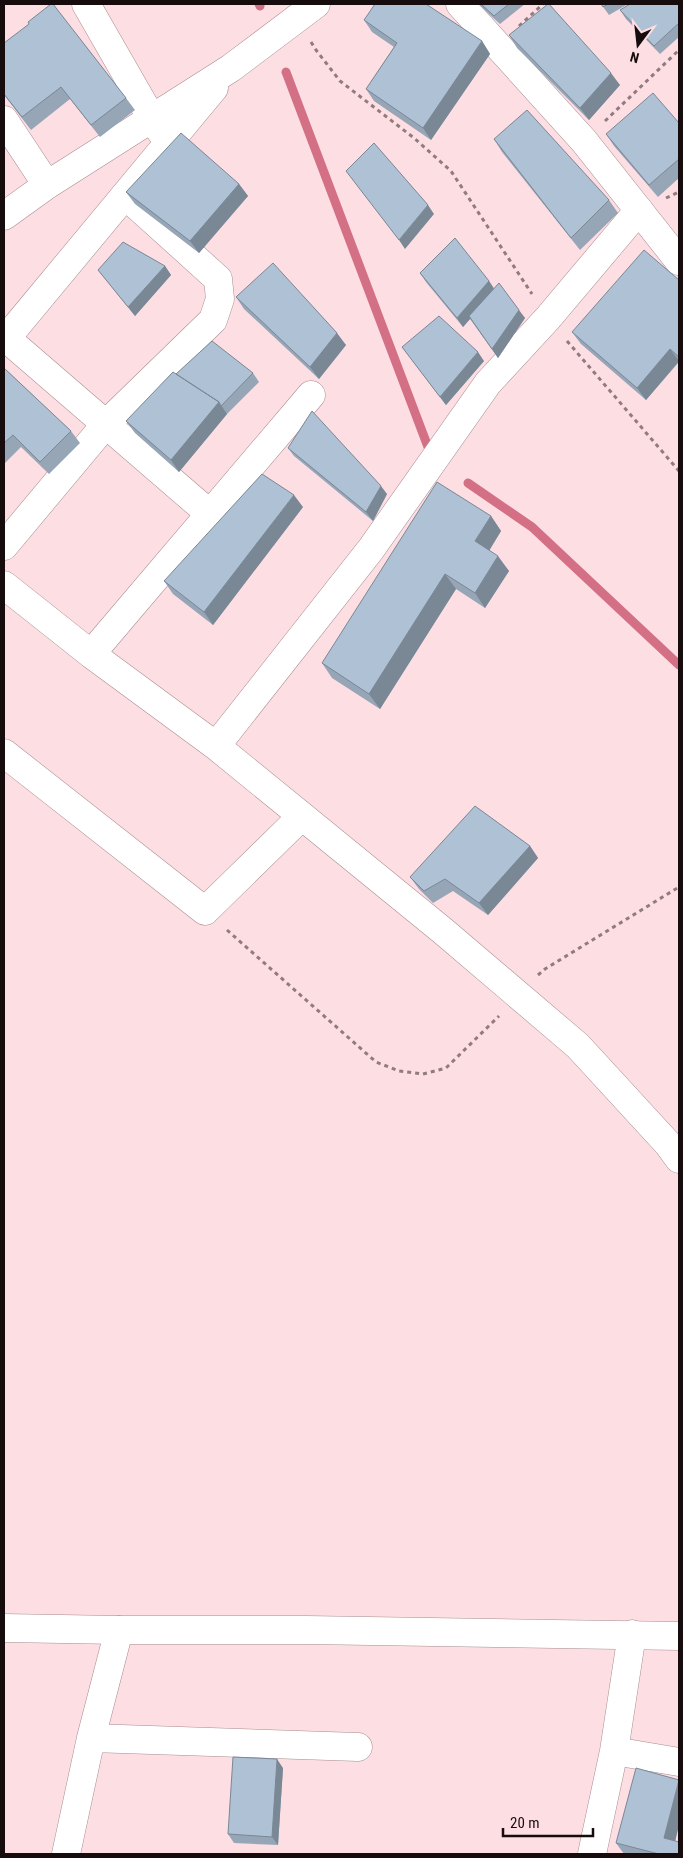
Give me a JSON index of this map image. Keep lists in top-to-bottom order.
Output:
{
  "scale_bar": "20 m",
  "north": "bottom"
}
